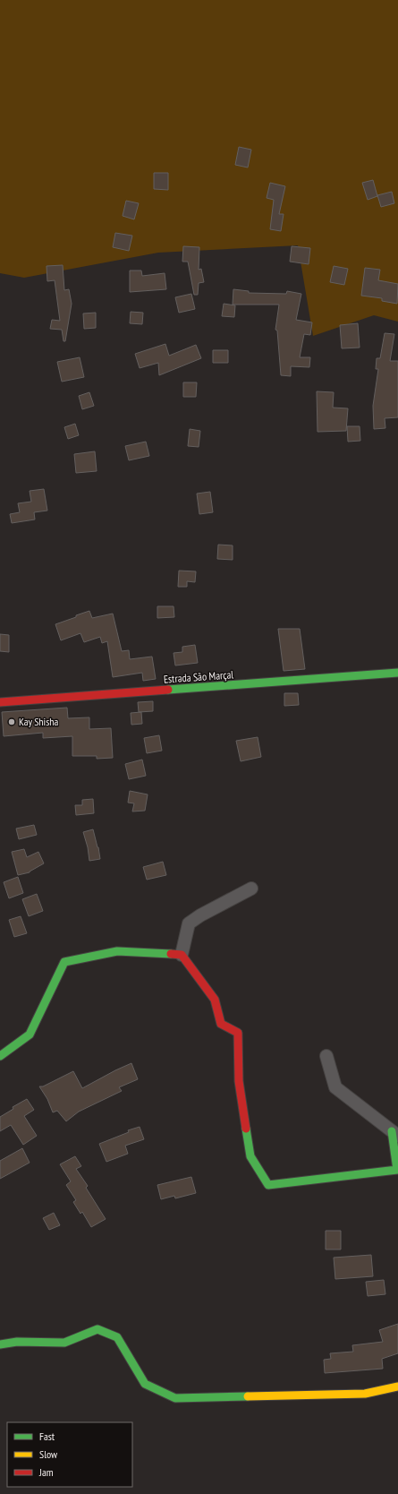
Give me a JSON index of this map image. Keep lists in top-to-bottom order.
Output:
{
  "streets": {
    "street": ["Estrada São Marçal"]
  },
  "places": ["Kay Shisha"],
  "legend": ["Fast", "Slow", "Jam"]
}
